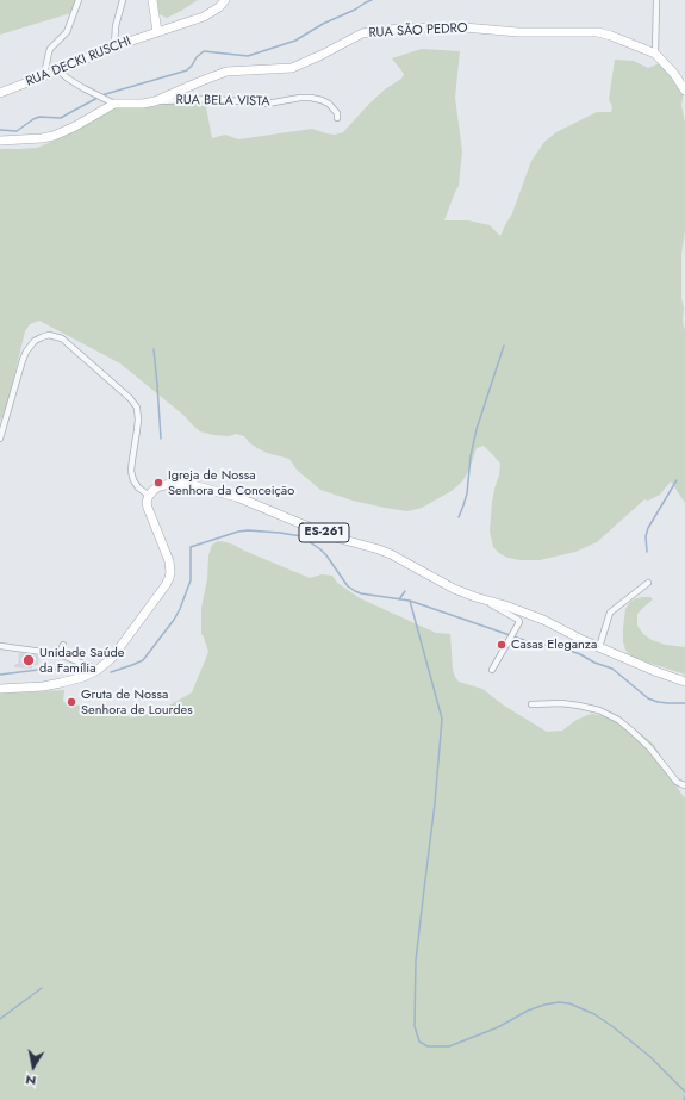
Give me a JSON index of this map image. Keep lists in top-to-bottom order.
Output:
{
  "streets": {
    "street": [
      "RUA SÃO PEDRO",
      "RUA DECKI RUSCHI",
      "RUA BELA VISTA",
      "ES-261"
    ]
  },
  "crossings": [
    ["RUA SÃO PEDRO", "RUA BELA VISTA"]
  ],
  "places": [
    "Igreja de Nossa Senhora da Conceição",
    "Casas Eleganza",
    "Unidade Saúde da Família",
    "Gruta de Nossa Senhora de Lourdes"
  ],
  "north": "bottom"
}
